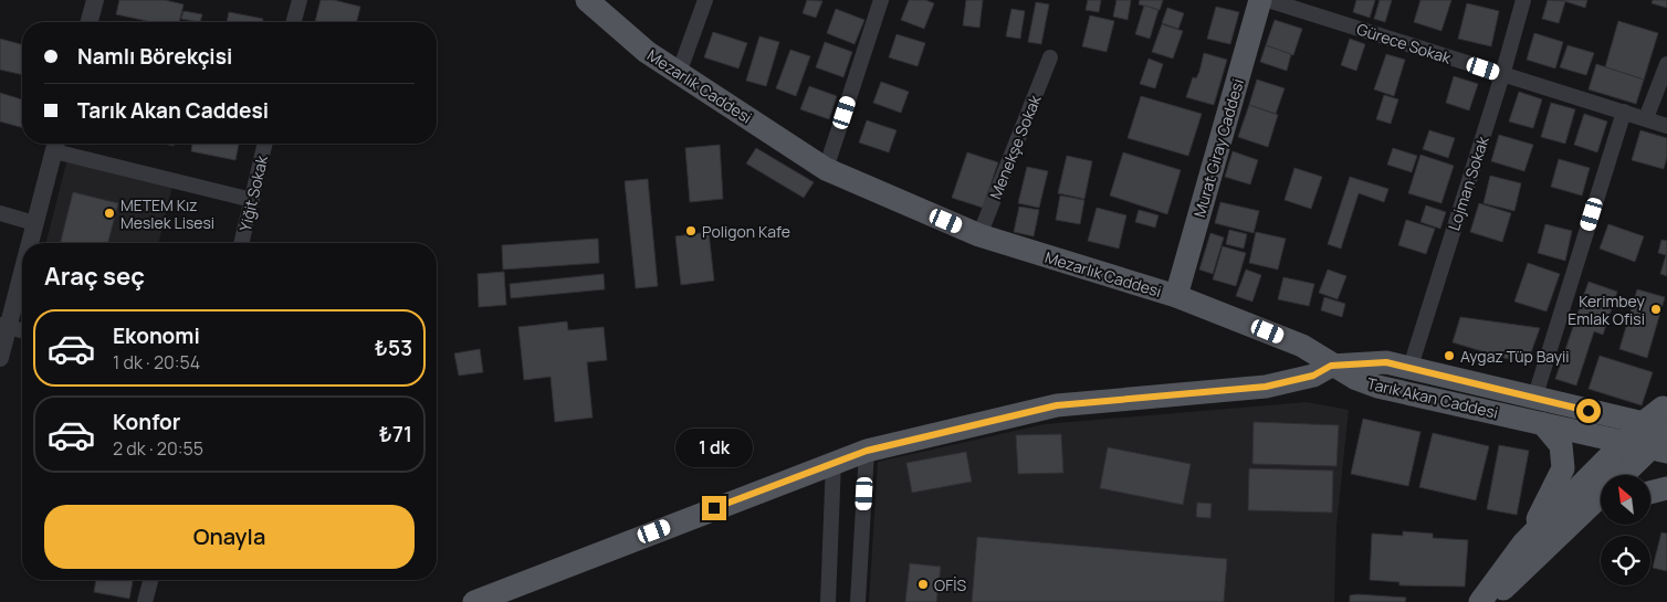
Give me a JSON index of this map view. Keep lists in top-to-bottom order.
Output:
{
  "streets": {
    "main road": ["Mezarlık Caddesi", "Murat Giray Caddesi", "Tarık Akan Caddesi"],
    "street": [
      "Gürece Sokak",
      "Menekşe Sokak",
      "Lojman Sokak",
      "Yiğit Sokak"
    ]
  },
  "crossings": [
    ["Gürece Sokak", "Lojman Sokak"],
    ["Mezarlık Caddesi", "Menekşe Sokak"],
    ["Mezarlık Caddesi", "Murat Giray Caddesi"],
    ["Mezarlık Caddesi", "Tarık Akan Caddesi"]
  ],
  "places": [
    "METEM Kız Meslek Lisesi",
    "Poligon Kafe",
    "Kerimbey Emlak Ofisi",
    "Aygaz Tüp Bayii",
    "OFİS"
  ],
  "north": "top left",
  "page": {
    "banner": ["Namlı Börekçisi", "Tarık Akan Caddesi"],
    "heading": "Araç seç",
    "list": [
      {
        "name": "Ekonomi",
        "note": "1 dk · 20:54",
        "value": "₺53"
      },
      {
        "name": "Konfor",
        "note": "2 dk · 20:55",
        "value": "₺71"
      }
    ],
    "bubble": "1 dk",
    "buttons": "Onayla"
  }
}
